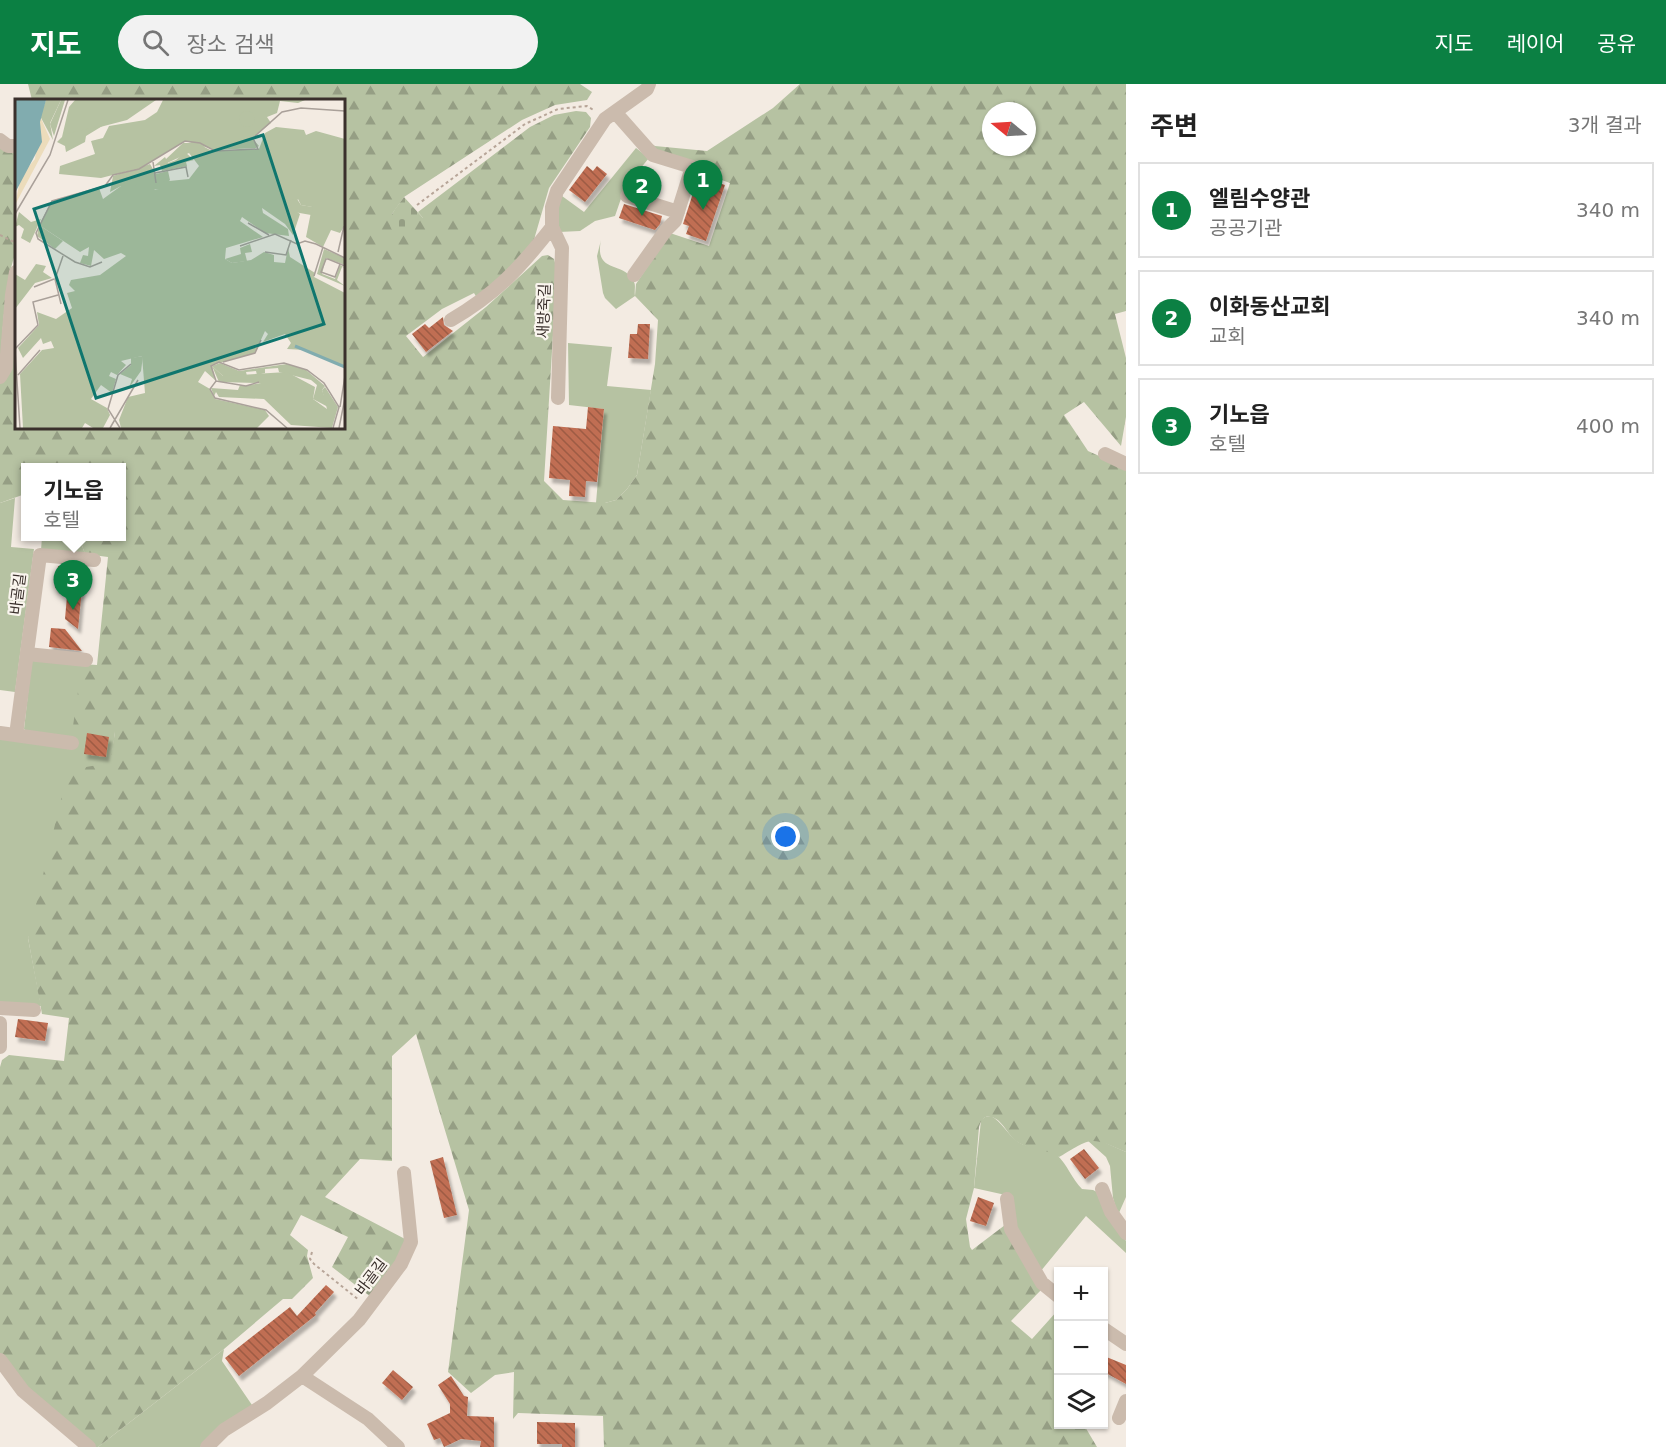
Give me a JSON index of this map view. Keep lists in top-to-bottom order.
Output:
{
  "streets": {
    "lane": ["새방죽길", "바골길"]
  },
  "north": "left",
  "page": {
    "header": "지도",
    "search": "장소 검색",
    "nav": ["지도", "레이어", "공유"],
    "heading": ["주변", "3개 결과"],
    "pins": ["1", "2", "3"],
    "list": [
      {
        "mark": "1",
        "name": "엘림수양관",
        "note": "공공기관",
        "value": "340 m"
      },
      {
        "mark": "2",
        "name": "이화동산교회",
        "note": "교회",
        "value": "340 m"
      },
      {
        "mark": "3",
        "name": "기노읍",
        "note": "호텔",
        "value": "400 m"
      }
    ],
    "popup": ["기노읍", "호텔"],
    "map_buttons": ["+", "−"]
  }
}
